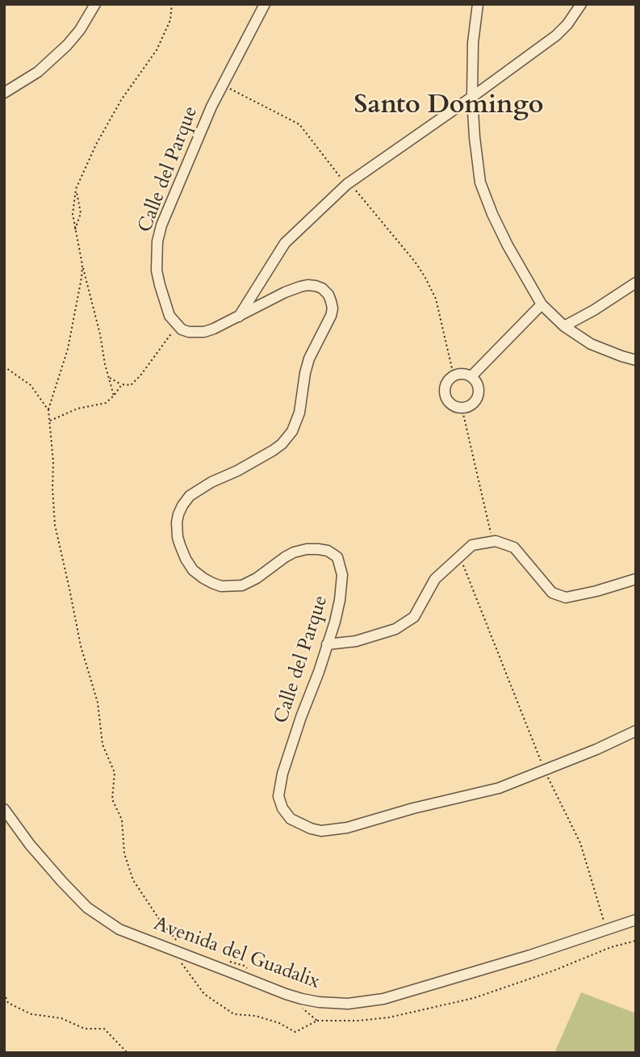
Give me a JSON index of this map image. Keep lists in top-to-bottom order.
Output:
{
  "streets": {
    "street": ["Calle del Parque", "Avenida del Guadalix"]
  },
  "districts": ["Santo Domingo"]
}
